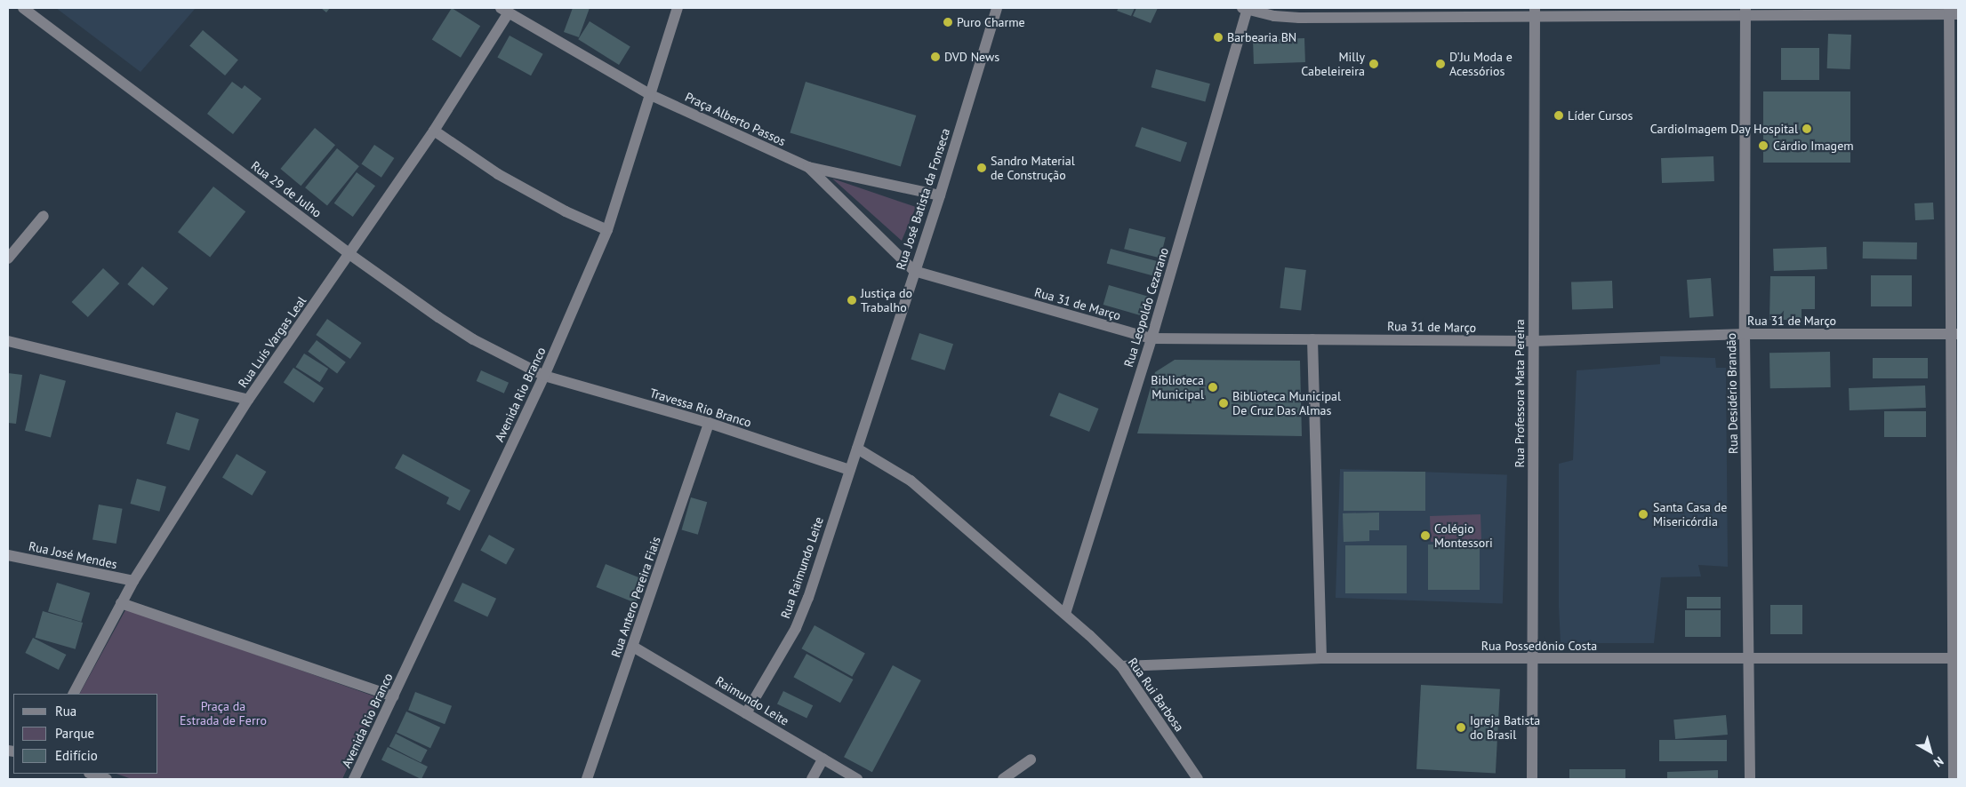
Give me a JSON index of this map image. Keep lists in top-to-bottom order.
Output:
{
  "streets": {
    "street": [
      "Praça Alberto Passos",
      "Rua 29 de Julho",
      "Rua José Batista da Fonseca",
      "Rua 31 de Março",
      "Rua Leopoldo Cezarano",
      "Rua Luís Vargas Leal",
      "Rua Professora Mata Pereira",
      "Rua Desidério Brandão",
      "Avenida Rio Branco",
      "Travessa Rio Branco",
      "Rua José Mendes",
      "Rua Raimundo Leite",
      "Rua Antero Pereira Fiais",
      "Rua Possedônio Costa",
      "Rua Rui Barbosa",
      "Raimundo Leite"
    ]
  },
  "crossings": [
    ["Praça Alberto Passos", "Rua José Batista da Fonseca"],
    ["Praça Alberto Passos", "Rua 31 de Março"],
    ["Praça Alberto Passos", "Rua Luís Vargas Leal"],
    ["Praça Alberto Passos", "Avenida Rio Branco"],
    ["Rua 29 de Julho", "Rua Luís Vargas Leal"],
    ["Rua 29 de Julho", "Avenida Rio Branco"],
    ["Rua 29 de Julho", "Travessa Rio Branco"],
    ["Rua José Batista da Fonseca", "Rua 31 de Março"],
    ["Rua José Batista da Fonseca", "Rua Raimundo Leite"],
    ["Rua José Batista da Fonseca", "Rua Rui Barbosa"],
    ["Rua 31 de Março", "Rua Leopoldo Cezarano"],
    ["Rua 31 de Março", "Rua Professora Mata Pereira"],
    ["Rua 31 de Março", "Rua Desidério Brandão"],
    ["Rua Leopoldo Cezarano", "Rua Rui Barbosa"],
    ["Rua Luís Vargas Leal", "Rua José Mendes"],
    ["Rua Professora Mata Pereira", "Rua Possedônio Costa"],
    ["Rua Desidério Brandão", "Rua Possedônio Costa"],
    ["Avenida Rio Branco", "Travessa Rio Branco"],
    ["Travessa Rio Branco", "Rua Raimundo Leite"],
    ["Travessa Rio Branco", "Rua Antero Pereira Fiais"],
    ["Rua Raimundo Leite", "Rua Rui Barbosa"],
    ["Rua Raimundo Leite", "Raimundo Leite"],
    ["Rua Antero Pereira Fiais", "Raimundo Leite"],
    ["Rua Possedônio Costa", "Rua Rui Barbosa"]
  ],
  "parks": ["Praça da Estrada de Ferro"],
  "places": [
    "Puro Charme",
    "Barbearia BN",
    "DVD News",
    "Milly Cabeleireira",
    "D'Ju Moda e Acessórios",
    "Líder Cursos",
    "CardioImagem Day Hospital",
    "Cárdio Imagem",
    "Sandro Material de Construção",
    "Justiça do Trabalho",
    "Biblioteca Municipal",
    "Biblioteca Municipal De Cruz Das Almas",
    "Santa Casa de Misericórdia",
    "Colégio Montessori",
    "Igreja Batista do Brasil"
  ],
  "legend": ["Rua", "Parque", "Edifício"],
  "north": "bottom right"
}
